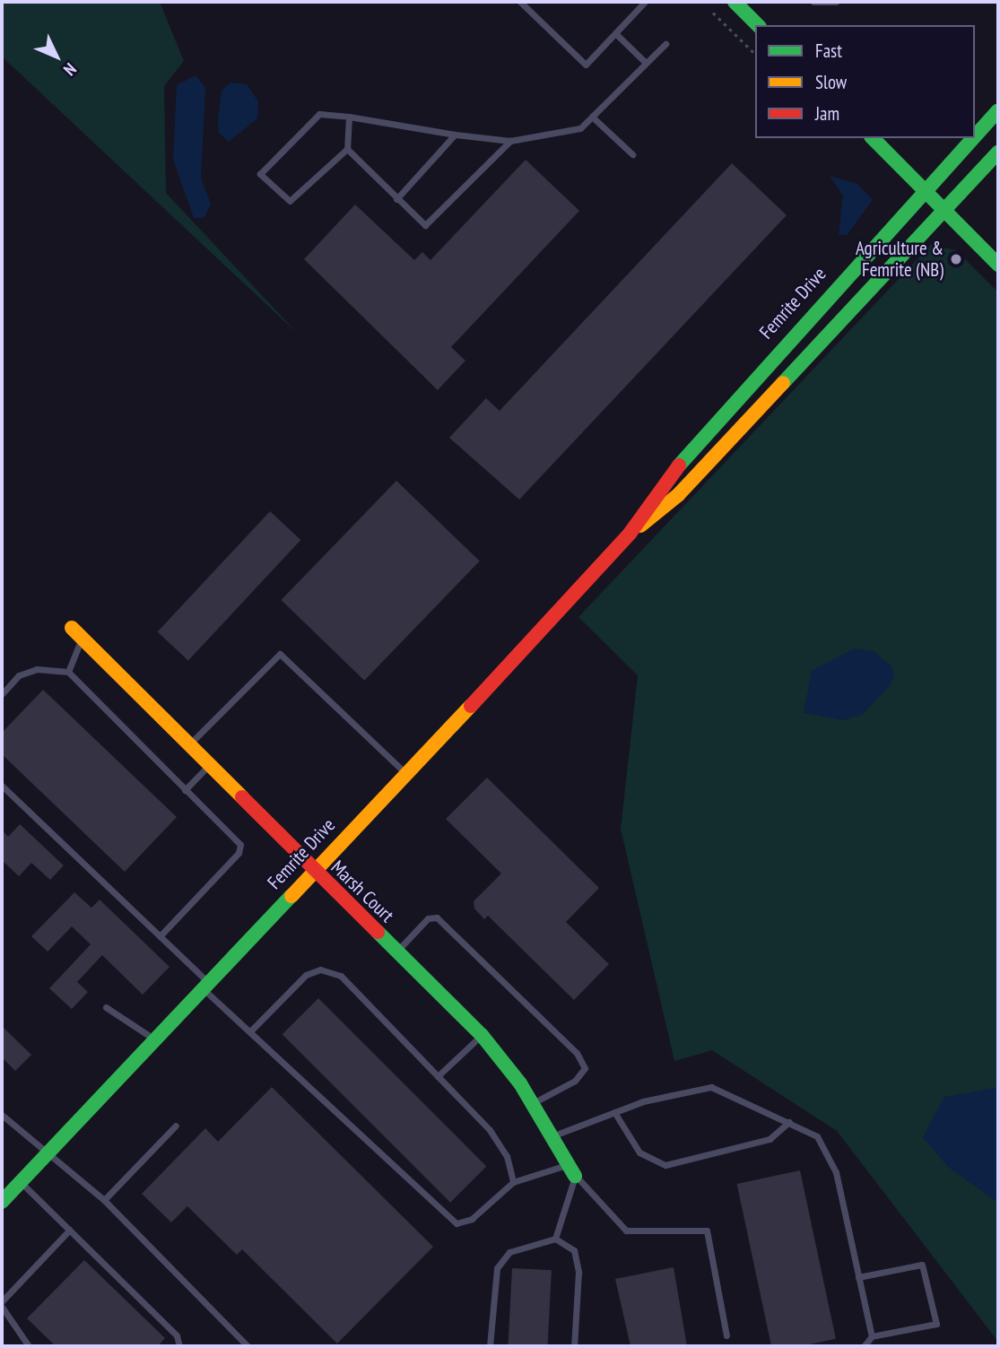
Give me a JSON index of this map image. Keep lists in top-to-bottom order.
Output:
{
  "streets": {
    "street": ["Femrite Drive", "Marsh Court"]
  },
  "crossings": [
    ["Femrite Drive", "Marsh Court"]
  ],
  "places": ["Agriculture & Femrite (NB)"],
  "legend": ["Fast", "Slow", "Jam"],
  "north": "bottom right"
}
